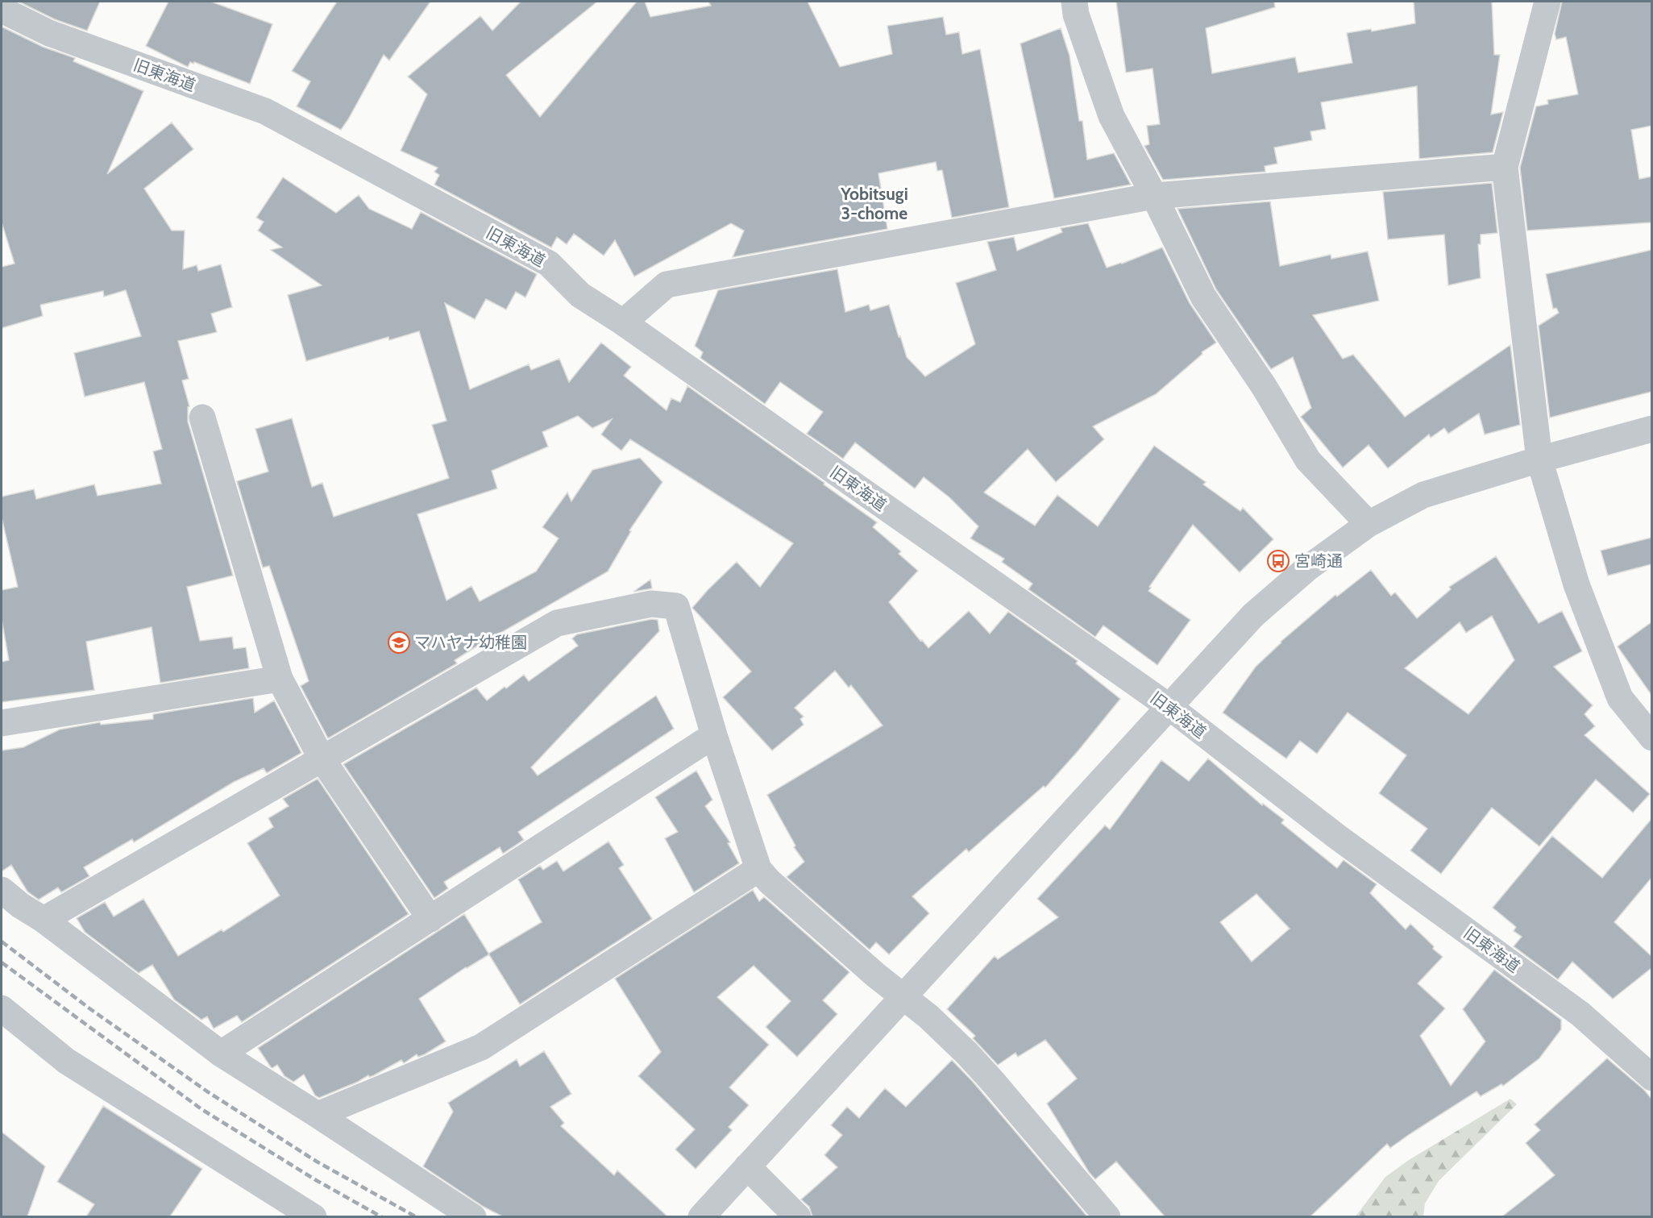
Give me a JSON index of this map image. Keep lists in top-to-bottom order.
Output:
{
  "streets": {
    "street": ["旧東海道"]
  },
  "districts": ["Yobitsugi 3-chome"],
  "places": {
    "bus stop": ["宮崎通"],
    "school or university": ["マハヤナ幼稚園"]
  }
}
